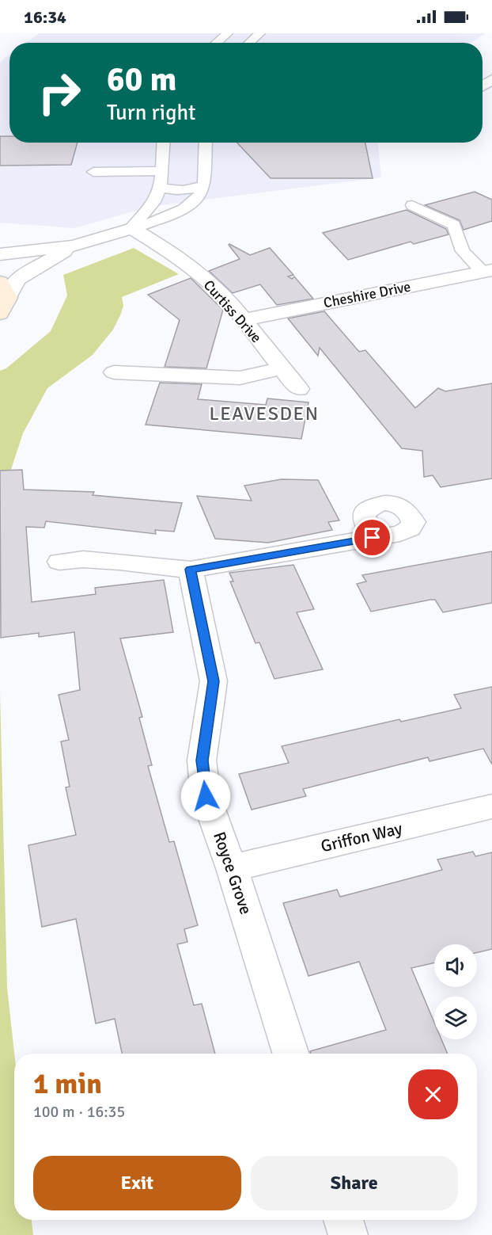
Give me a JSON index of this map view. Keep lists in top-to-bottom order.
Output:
{
  "streets": {
    "street": [
      "Cheshire Drive",
      "Curtiss Drive",
      "Griffon Way",
      "Royce Grove"
    ]
  },
  "crossings": [
    ["Cheshire Drive", "Curtiss Drive"],
    ["Griffon Way", "Royce Grove"]
  ],
  "districts": ["LEAVESDEN"],
  "page": {
    "status": "16:34",
    "turn": ["60 m", "Turn right"],
    "heading": ["1 min", "100 m · 16:35"],
    "buttons": ["Exit", "Share"]
  }
}
